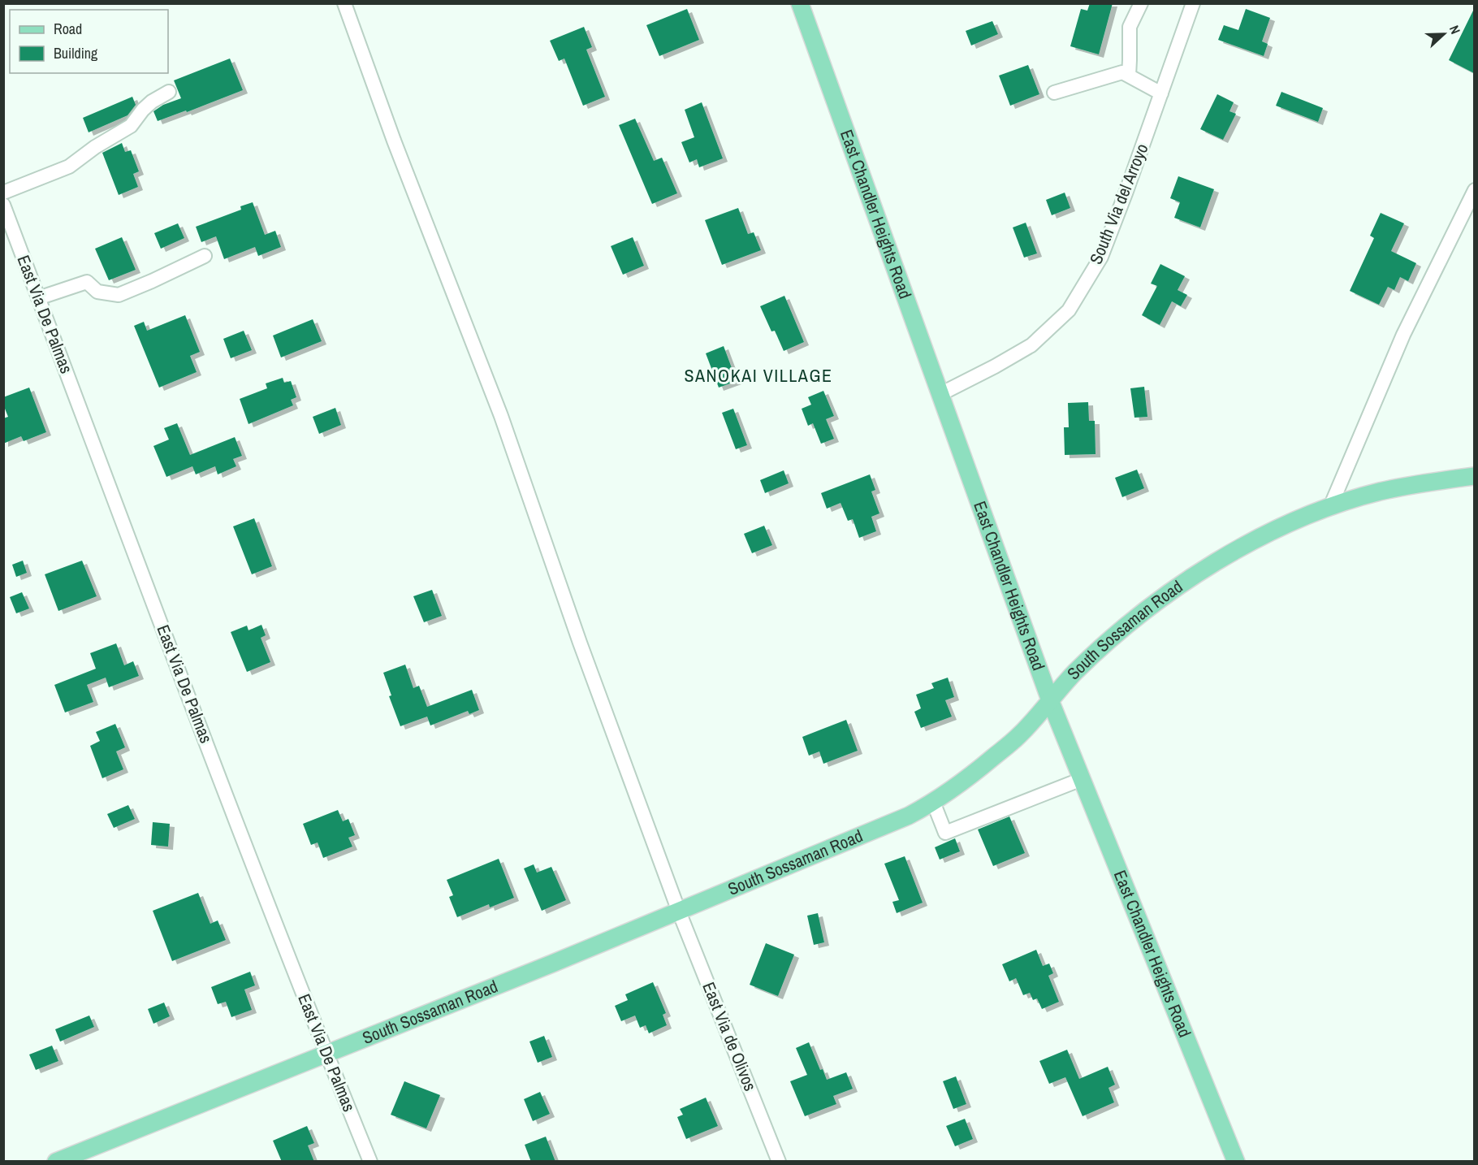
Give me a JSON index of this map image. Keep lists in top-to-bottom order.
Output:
{
  "streets": {
    "main road": ["East Chandler Heights Road", "South Sossaman Road"],
    "street": ["South Via del Arroyo", "East Via De Palmas", "East Via de Olivos"]
  },
  "crossings": [
    ["South Via del Arroyo", "East Chandler Heights Road"],
    ["East Chandler Heights Road", "South Sossaman Road"],
    ["East Via De Palmas", "South Sossaman Road"],
    ["South Sossaman Road", "East Via de Olivos"]
  ],
  "districts": ["SANOKAI VILLAGE"],
  "legend": ["Road", "Building"],
  "north": "right"
}
